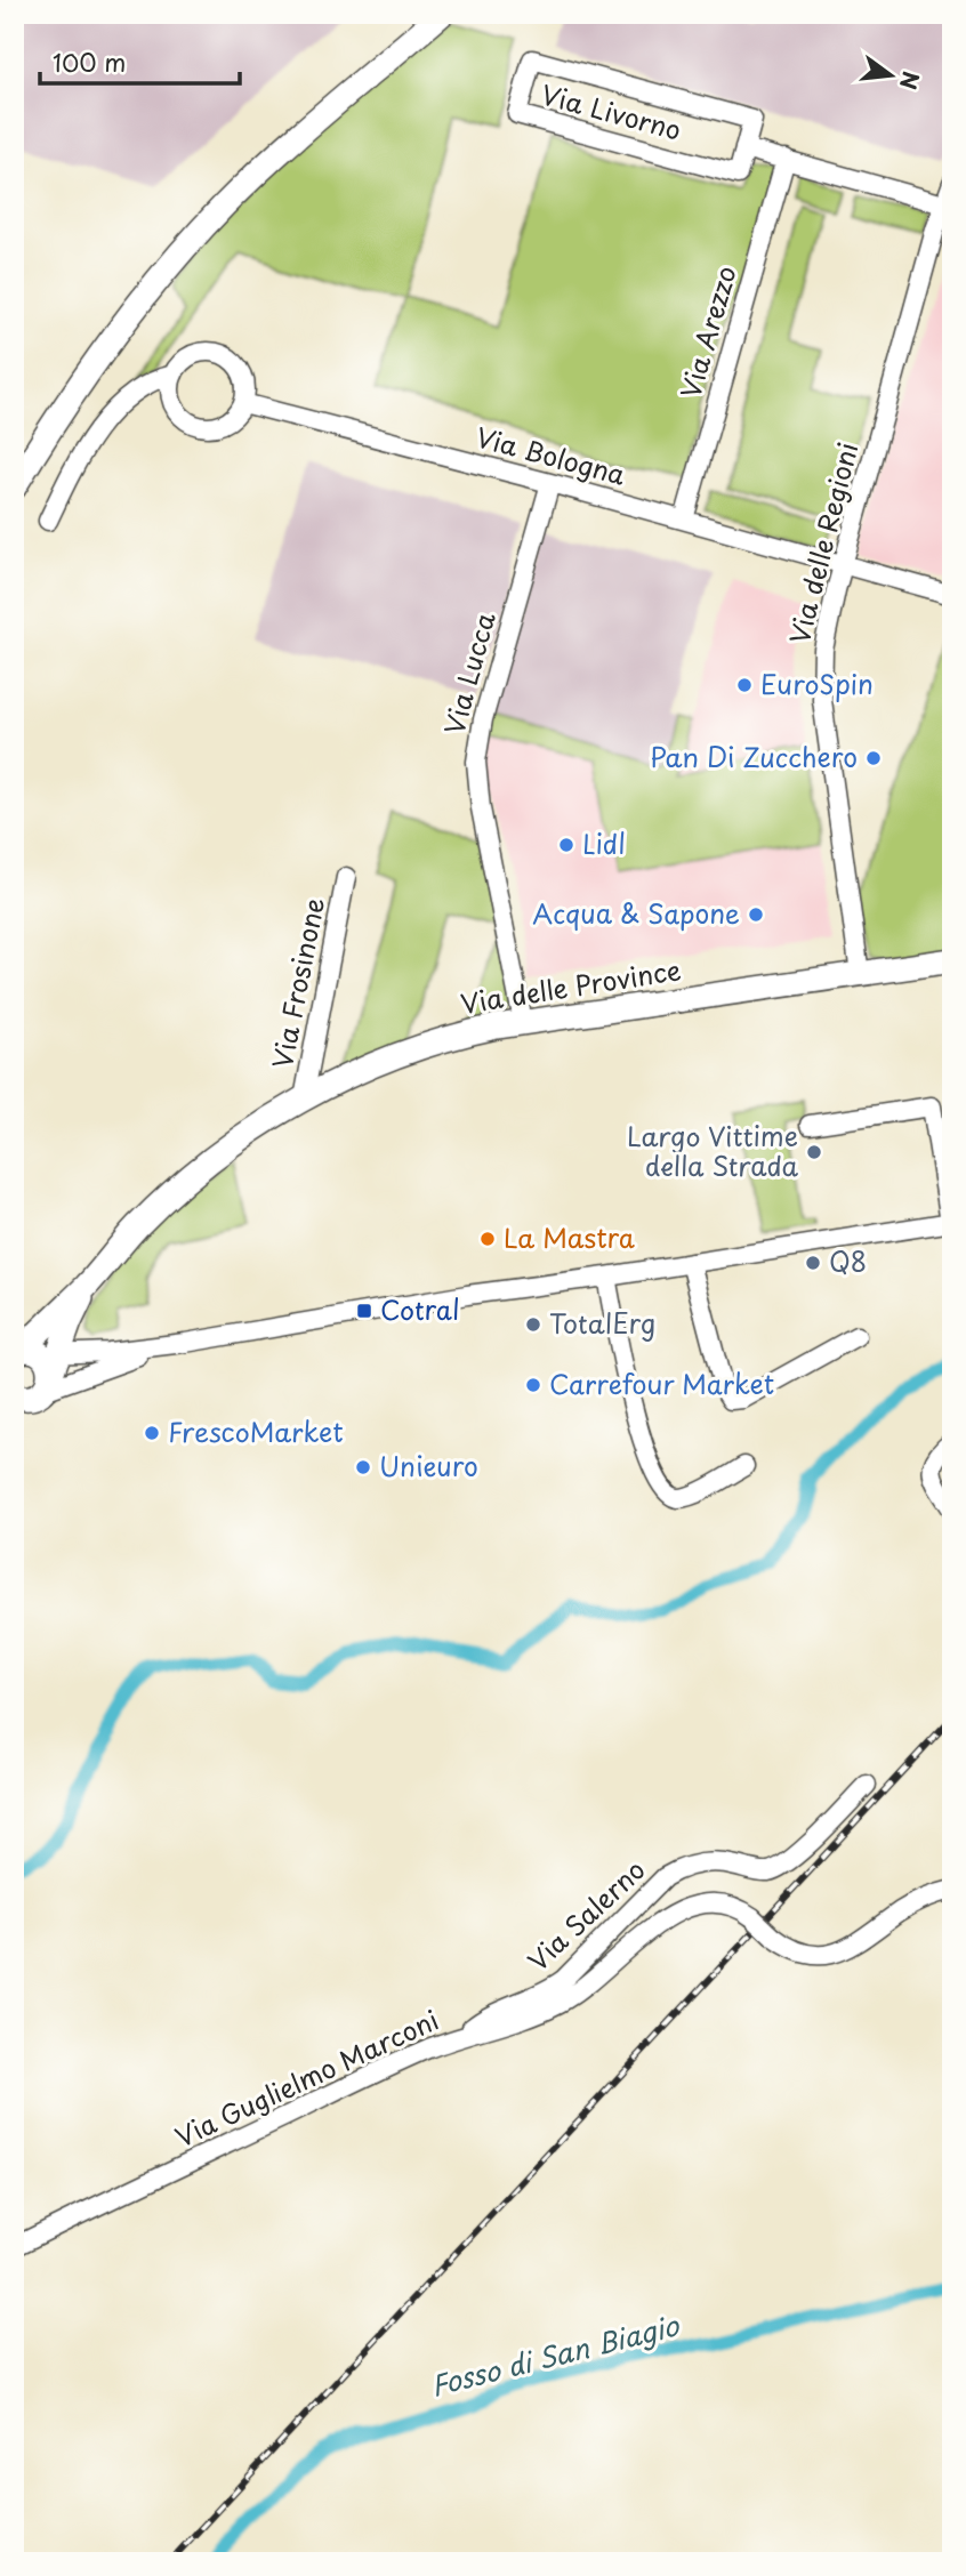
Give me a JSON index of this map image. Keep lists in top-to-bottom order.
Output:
{
  "streets": {
    "main road": ["Via delle Province"],
    "street": [
      "Via Livorno",
      "Via Arezzo",
      "Via Bologna",
      "Via delle Regioni",
      "Via Lucca",
      "Via Frosinone",
      "Via Salerno",
      "Via Guglielmo Marconi"
    ]
  },
  "crossings": [
    ["Via Arezzo", "Via Bologna"],
    ["Via Bologna", "Via delle Regioni"],
    ["Via Bologna", "Via Lucca"],
    ["Via delle Regioni", "Via delle Province"],
    ["Via Lucca", "Via delle Province"],
    ["Via Frosinone", "Via delle Province"],
    ["Via Salerno", "Via Guglielmo Marconi"]
  ],
  "water": ["Fosso di San Biagio"],
  "places": {
    "other": [
      "EuroSpin",
      "Pan Di Zucchero",
      "Lidl",
      "Acqua & Sapone",
      "Largo Vittime della Strada",
      "La Mastra",
      "Q8",
      "TotalErg",
      "Carrefour Market",
      "FrescoMarket",
      "Unieuro"
    ],
    "transit": ["Cotral"]
  },
  "scale_bar": "100 m",
  "north": "right"
}
